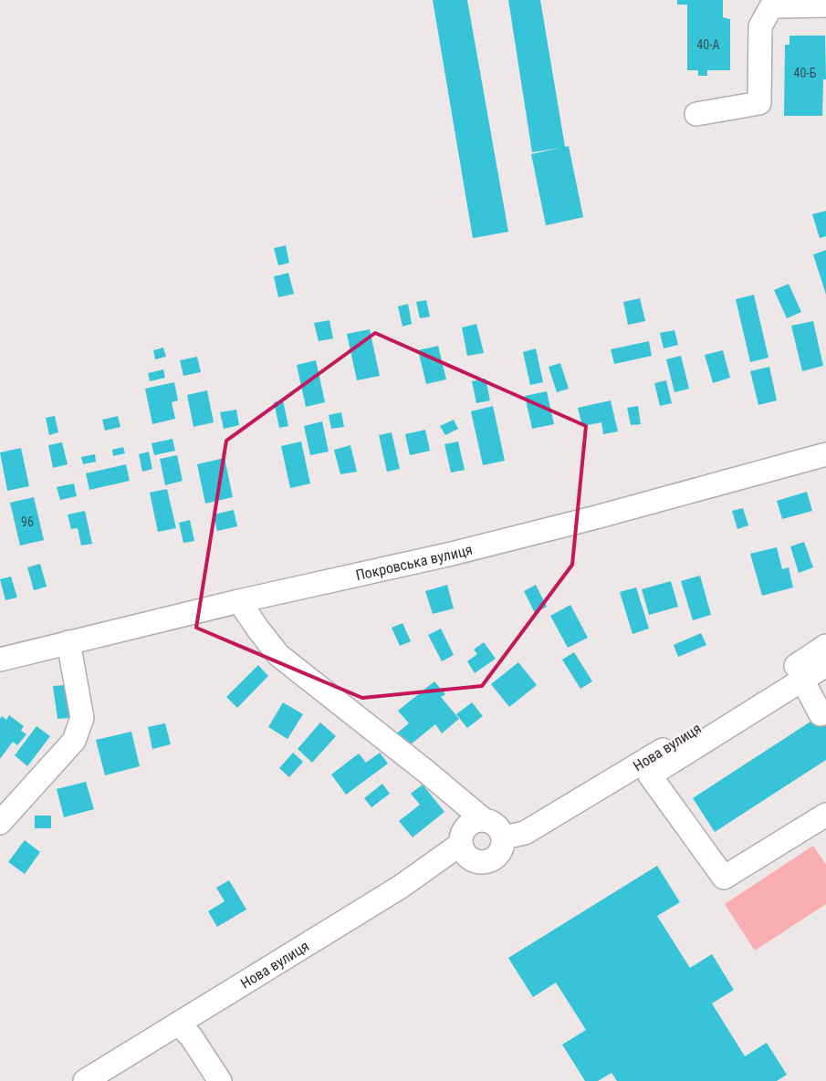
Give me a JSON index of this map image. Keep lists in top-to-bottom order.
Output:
{
  "streets": {
    "street": ["Покровська вулиця", "Нова вулиця"]
  },
  "house_numbers": ["40-А", "40-Б", "96"]
}
